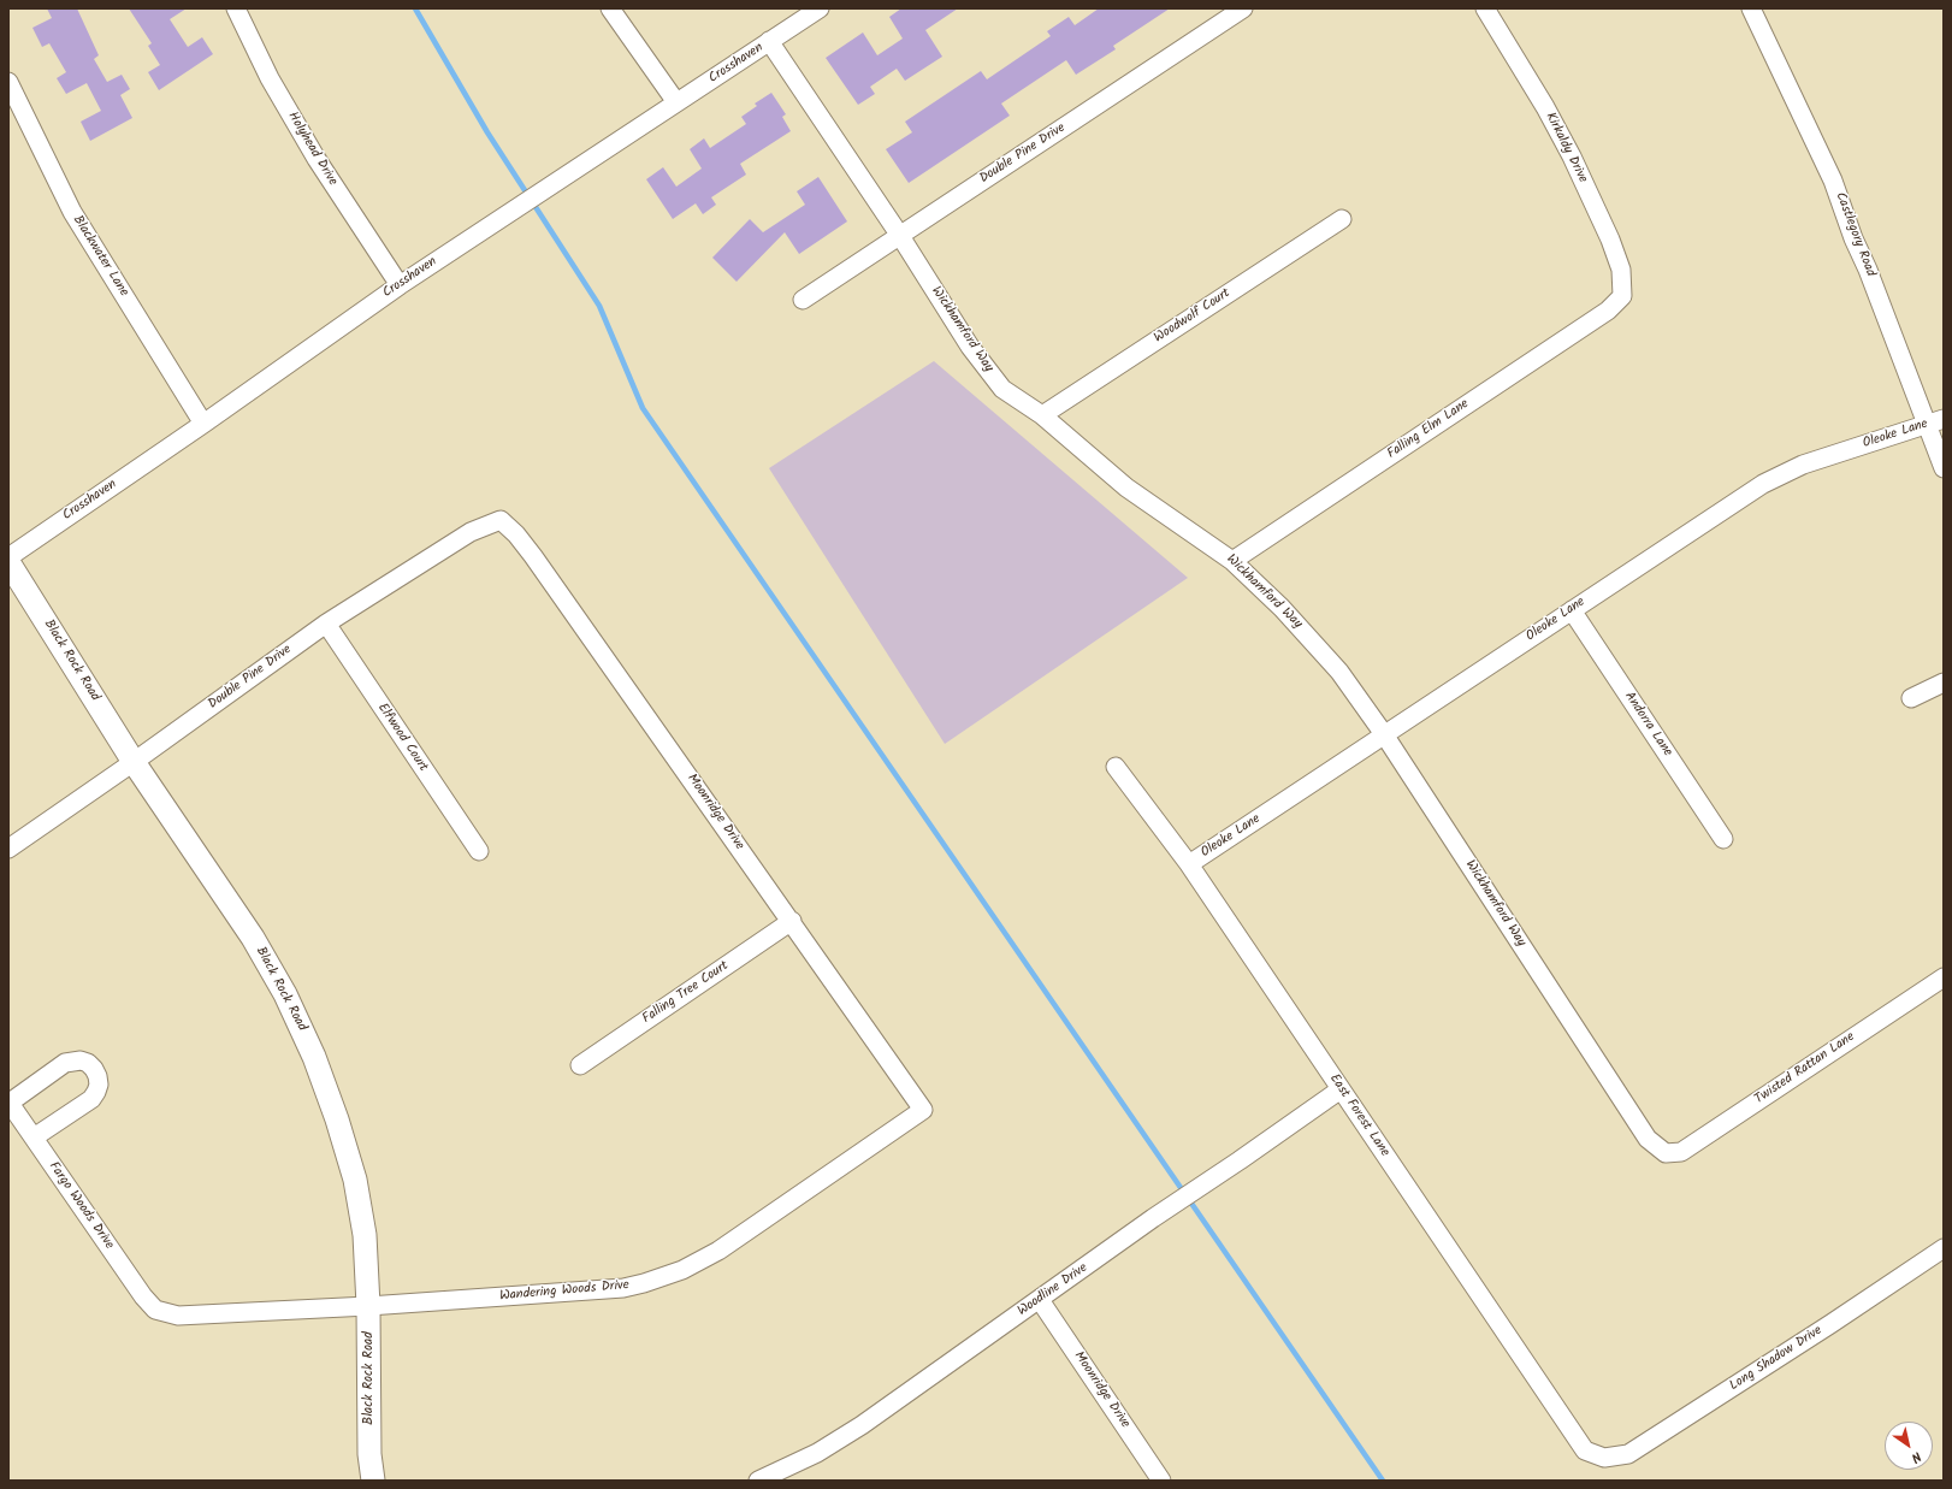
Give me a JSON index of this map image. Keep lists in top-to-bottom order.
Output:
{
  "streets": {
    "street": [
      "Crosshaven",
      "Kirkaldy Drive",
      "Holyhead Drive",
      "Double Pine Drive",
      "Castlegory Road",
      "Blackwater Lane",
      "Woodwolf Court",
      "Wickhamford Way",
      "Falling Elm Lane",
      "Oleoke Lane",
      "Black Rock Road",
      "Andorra Lane",
      "Elfwood Court",
      "Moonridge Drive",
      "Falling Tree Court",
      "Twisted Rattan Lane",
      "East Forest Lane",
      "Fargo Woods Drive",
      "Woodline Drive",
      "Wandering Woods Drive",
      "Long Shadow Drive"
    ]
  },
  "crossings": [
    ["Crosshaven", "Holyhead Drive"],
    ["Crosshaven", "Blackwater Lane"],
    ["Crosshaven", "Wickhamford Way"],
    ["Kirkaldy Drive", "Falling Elm Lane"],
    ["Double Pine Drive", "Wickhamford Way"],
    ["Double Pine Drive", "Black Rock Road"],
    ["Double Pine Drive", "Elfwood Court"],
    ["Double Pine Drive", "Moonridge Drive"],
    ["Castlegory Road", "Oleoke Lane"],
    ["Woodwolf Court", "Wickhamford Way"],
    ["Wickhamford Way", "Falling Elm Lane"],
    ["Wickhamford Way", "Oleoke Lane"],
    ["Wickhamford Way", "Twisted Rattan Lane"],
    ["Oleoke Lane", "Andorra Lane"],
    ["Oleoke Lane", "East Forest Lane"],
    ["Black Rock Road", "Wandering Woods Drive"],
    ["Moonridge Drive", "Falling Tree Court"],
    ["Moonridge Drive", "Woodline Drive"],
    ["Moonridge Drive", "Wandering Woods Drive"],
    ["East Forest Lane", "Woodline Drive"],
    ["East Forest Lane", "Long Shadow Drive"],
    ["Fargo Woods Drive", "Wandering Woods Drive"]
  ],
  "north": "bottom right"
}
